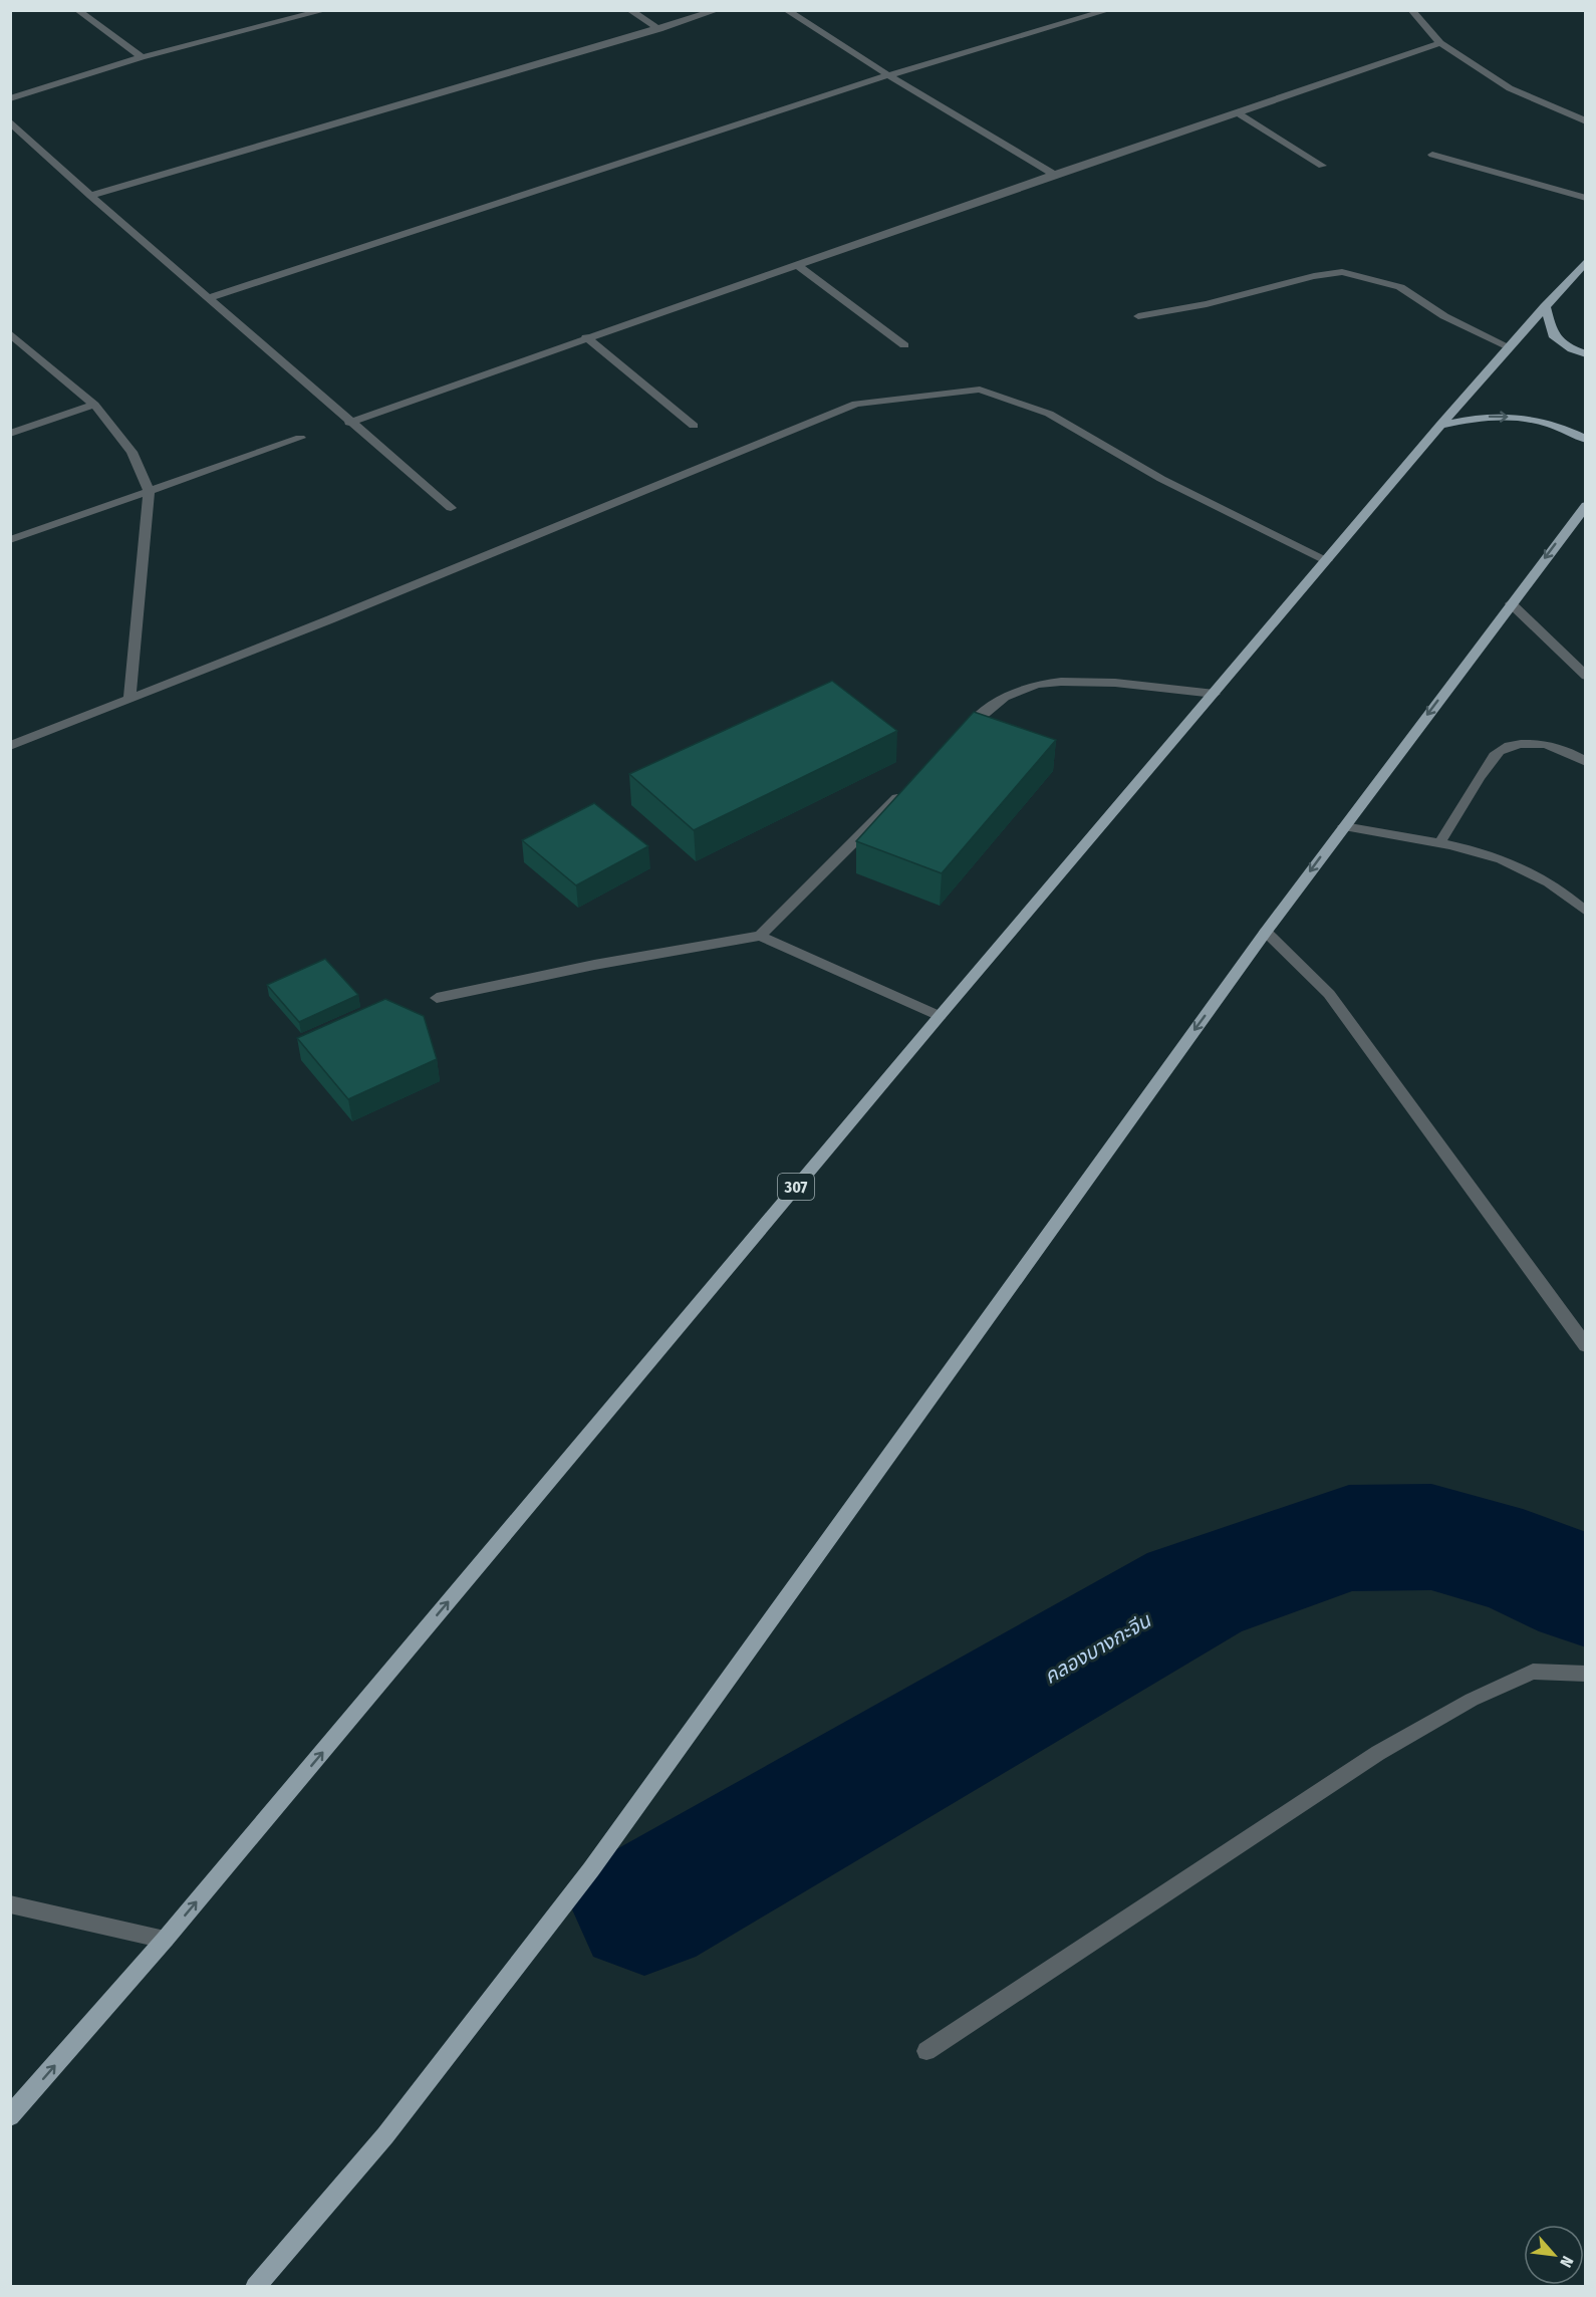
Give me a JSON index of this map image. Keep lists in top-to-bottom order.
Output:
{
  "streets": {
    "main road": ["307"]
  },
  "water": ["คลองบางกะจีน"],
  "north": "bottom right"
}
